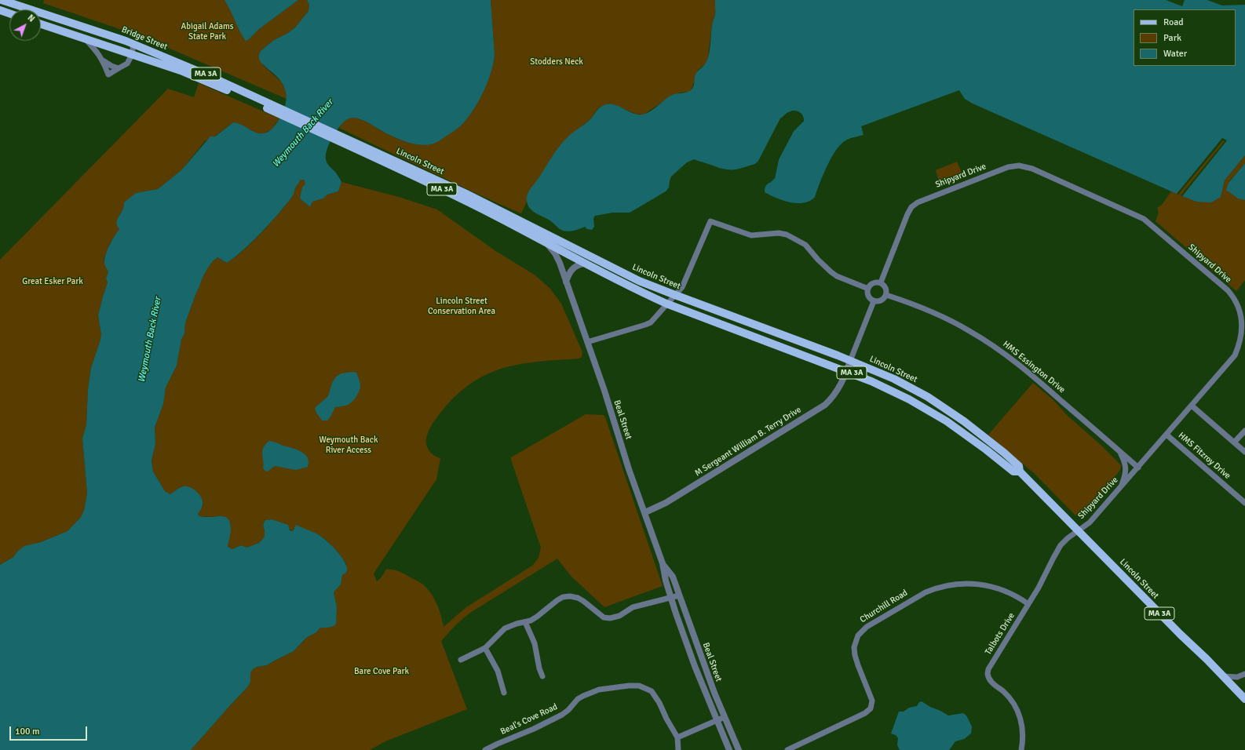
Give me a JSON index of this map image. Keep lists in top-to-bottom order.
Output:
{
  "streets": {
    "main road": ["Bridge Street", "MA 3A", "Lincoln Street"],
    "street": [
      "Shipyard Drive",
      "HMS Essington Drive",
      "Beal Street",
      "M Sergeant William B. Terry Drive",
      "HMS Fitzroy Drive",
      "Churchill Road",
      "Talbots Drive",
      "Beal's Cove Road"
    ]
  },
  "crossings": [
    ["Bridge Street", "Lincoln Street"],
    ["Lincoln Street", "Shipyard Drive"],
    ["Lincoln Street", "Beal Street"],
    ["Lincoln Street", "M Sergeant William B. Terry Drive"],
    ["Lincoln Street", "Talbots Drive"],
    ["Shipyard Drive", "HMS Essington Drive"],
    ["Shipyard Drive", "HMS Fitzroy Drive"],
    ["Shipyard Drive", "Talbots Drive"],
    ["Beal Street", "M Sergeant William B. Terry Drive"],
    ["Churchill Road", "Talbots Drive"]
  ],
  "water": ["Weymouth Back River"],
  "parks": [
    "Abigail Adams State Park",
    "Stodders Neck",
    "Great Esker Park",
    "Lincoln Street Conservation Area",
    "Weymouth Back River Access",
    "Bare Cove Park"
  ],
  "legend": ["Road", "Park", "Water"],
  "scale_bar": "100 m",
  "north": "top right"
}
